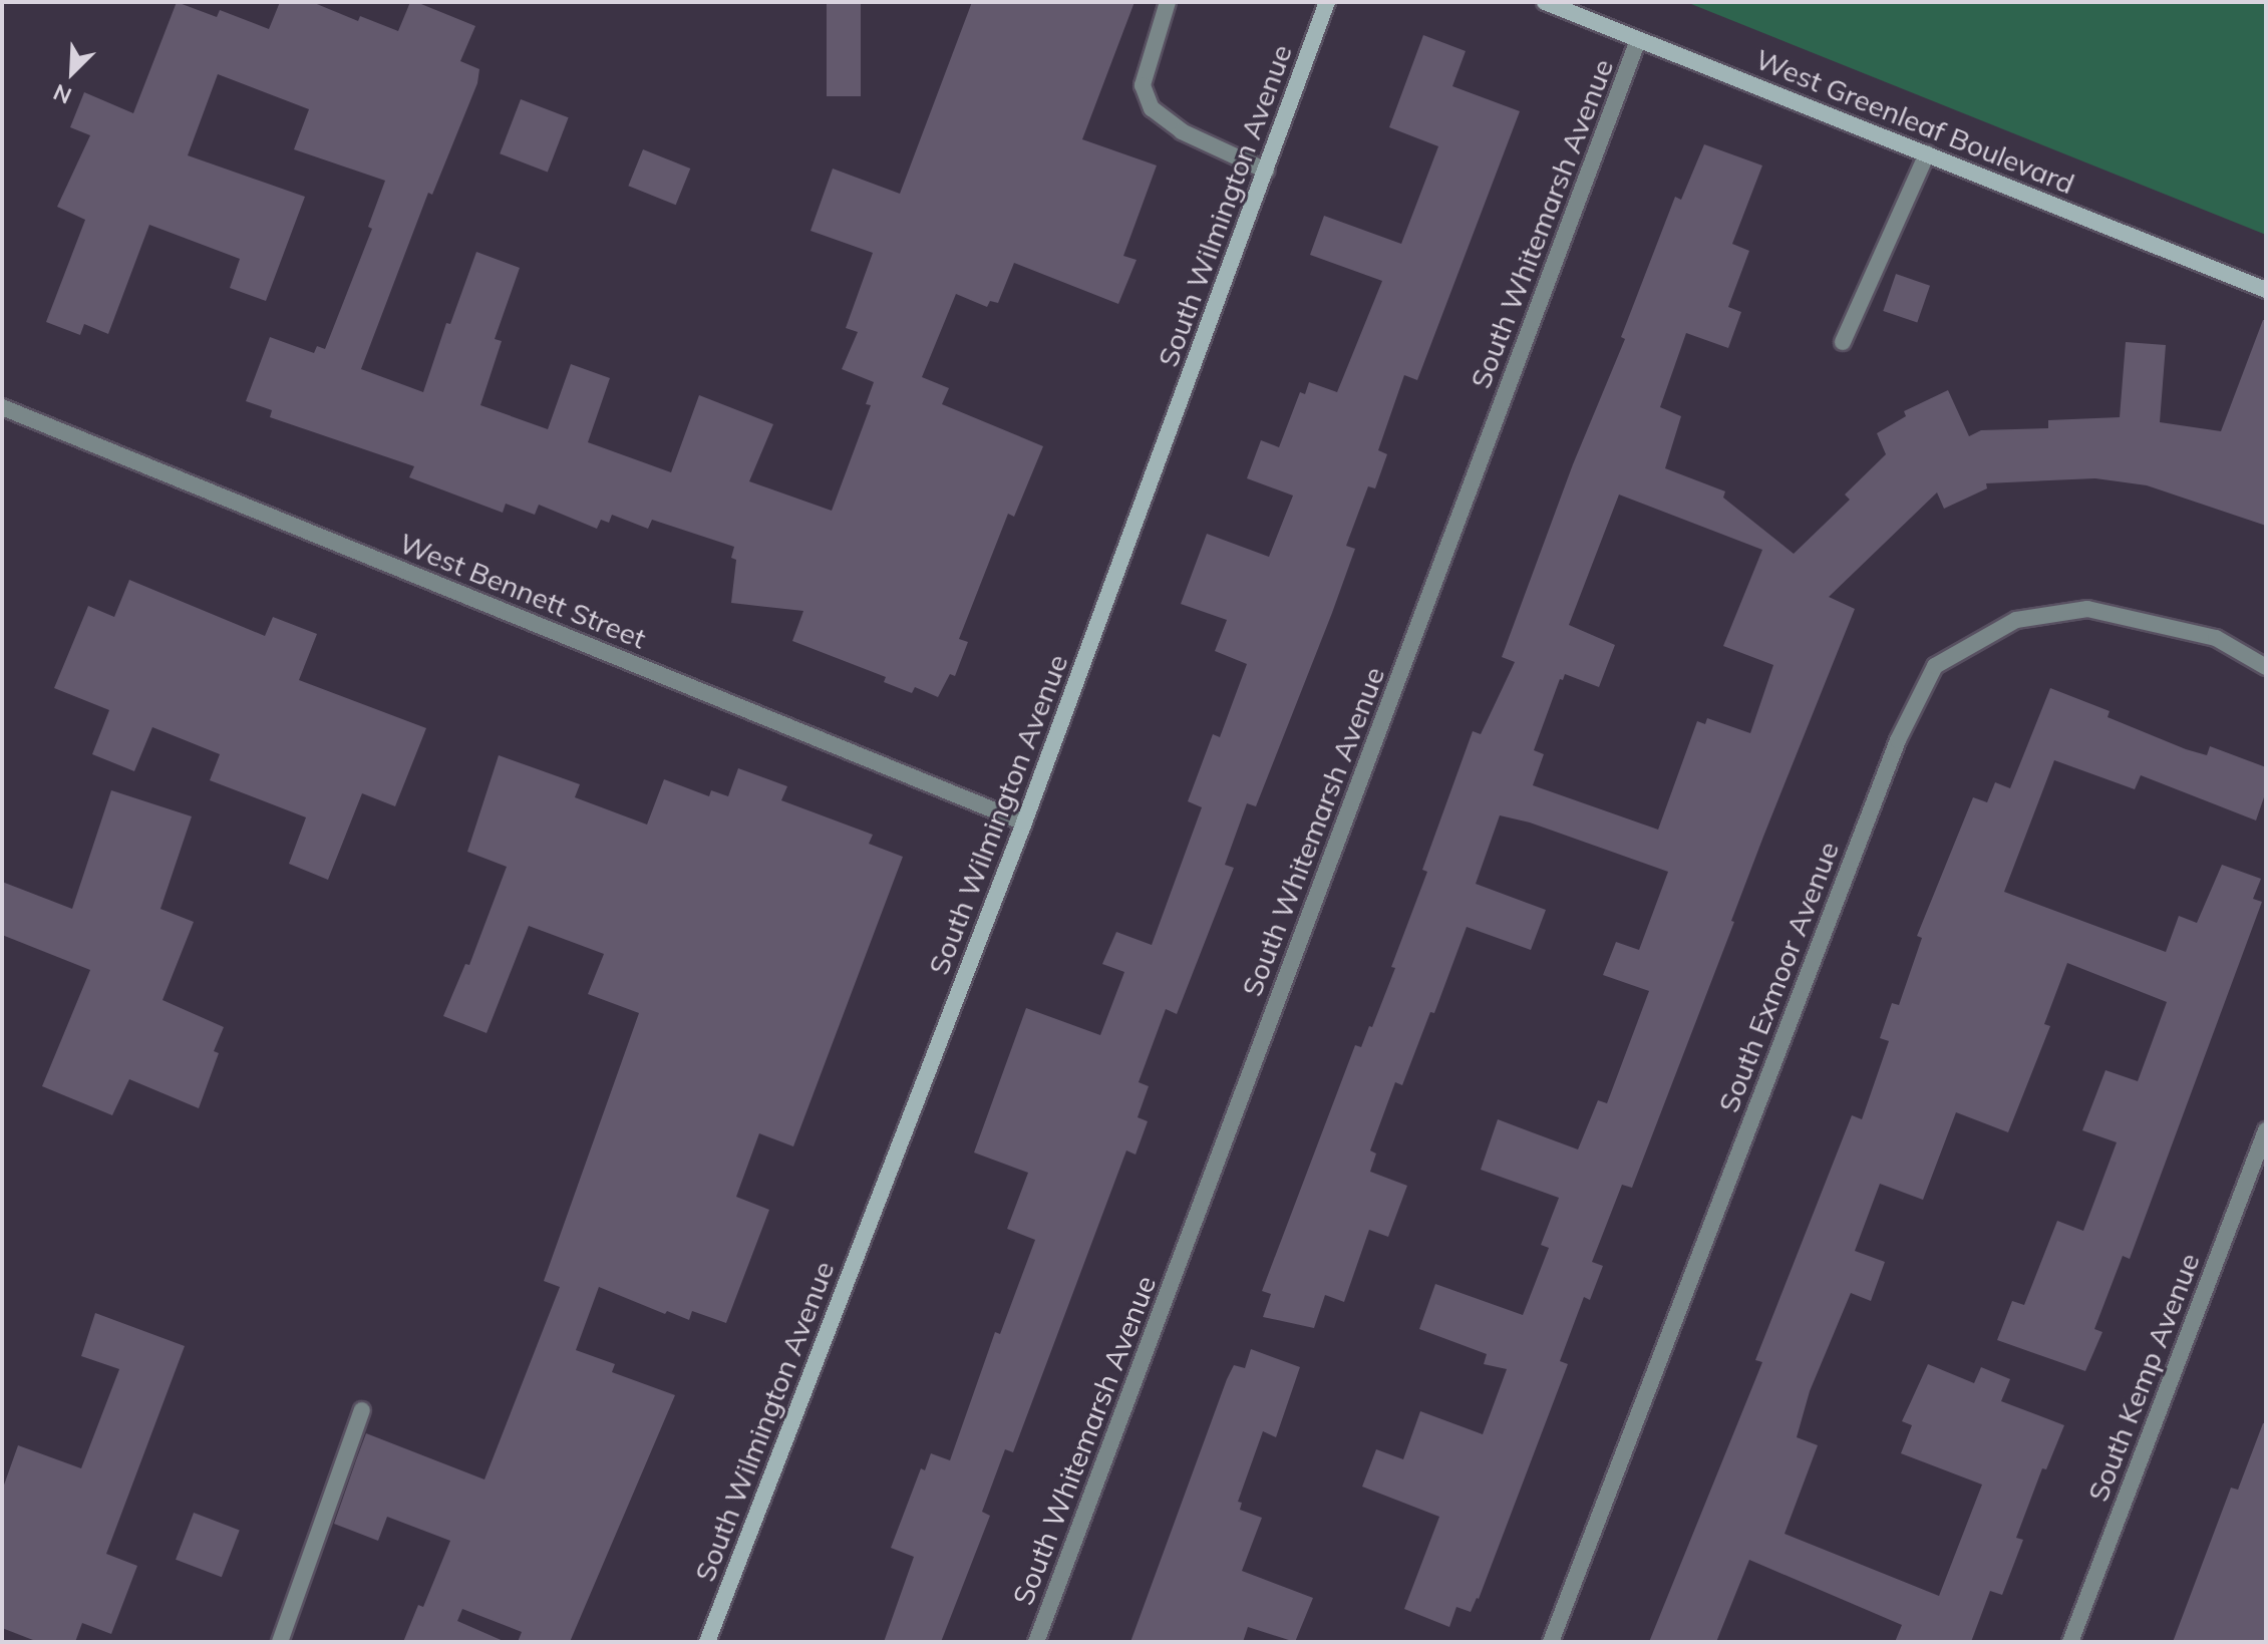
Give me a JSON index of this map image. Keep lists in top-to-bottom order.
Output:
{
  "streets": {
    "main road": ["West Greenleaf Boulevard", "South Wilmington Avenue"],
    "street": [
      "South Whitemarsh Avenue",
      "West Bennett Street",
      "South Exmoor Avenue",
      "South Kemp Avenue"
    ]
  },
  "crossings": [
    ["West Greenleaf Boulevard", "South Whitemarsh Avenue"],
    ["South Wilmington Avenue", "West Bennett Street"]
  ],
  "north": "bottom left"
}
